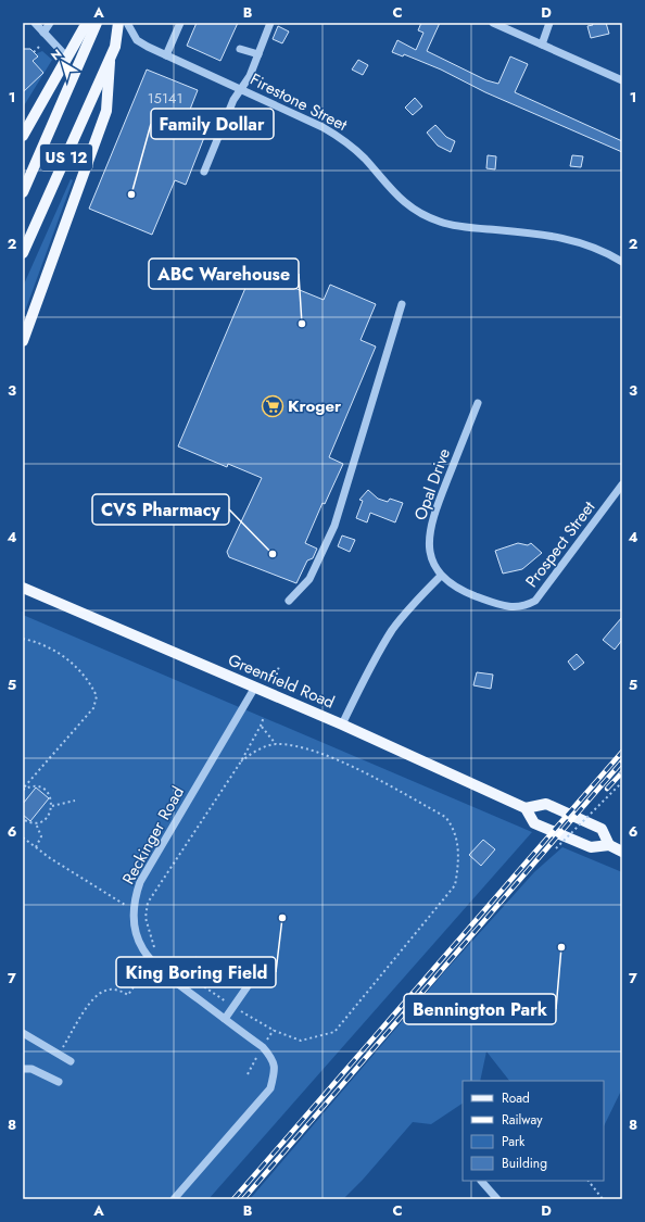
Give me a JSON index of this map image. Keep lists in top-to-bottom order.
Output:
{
  "streets": {
    "main road": ["US 12", "Greenfield Road"],
    "street": [
      "Firestone Street",
      "Opal Drive",
      "Prospect Street",
      "Reckinger Road"
    ]
  },
  "crossings": [
    ["Opal Drive", "Prospect Street"],
    ["Greenfield Road", "Reckinger Road"]
  ],
  "places": {
    "other": [
      "Family Dollar",
      "ABC Warehouse",
      "CVS Pharmacy",
      "King Boring Field",
      "Bennington Park"
    ],
    "supermarket": ["Kroger"]
  },
  "house_numbers": ["15141"],
  "legend": [
    "Road",
    "Railway",
    "Park",
    "Building"
  ],
  "north": "top left",
  "grid": {
    "columns": [
      "A",
      "B",
      "C",
      "D"
    ],
    "rows": [
      "1",
      "2",
      "3",
      "4",
      "5",
      "6",
      "7",
      "8"
    ]
  }
}
